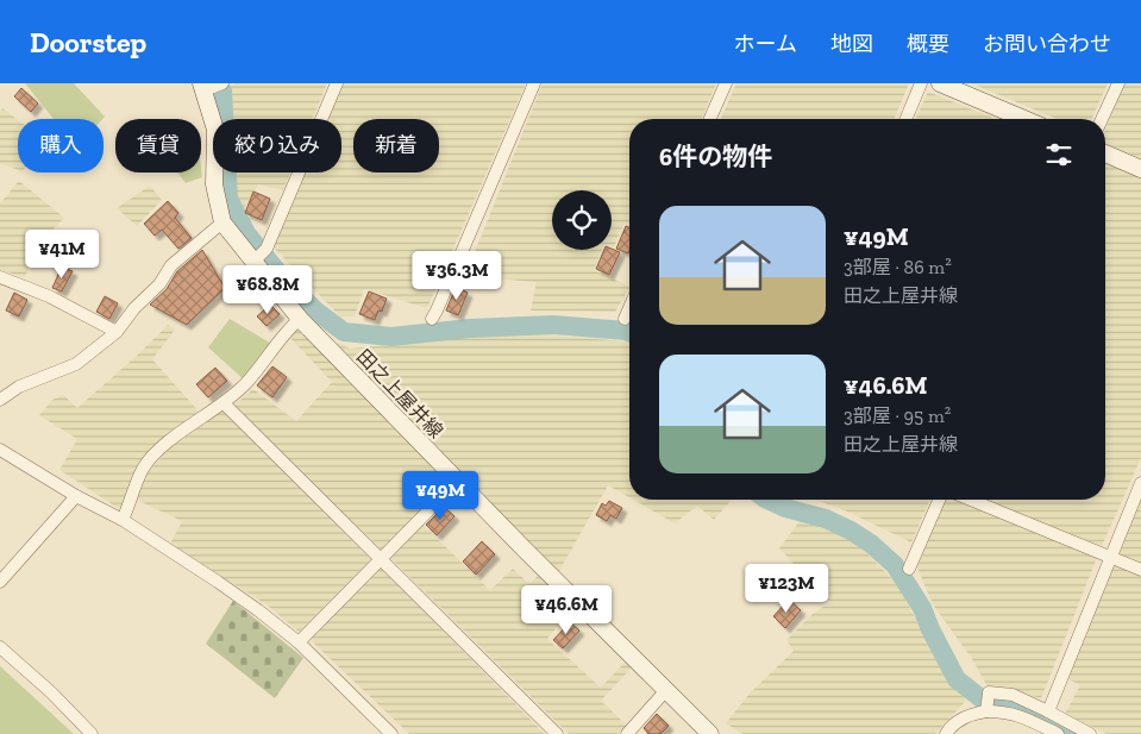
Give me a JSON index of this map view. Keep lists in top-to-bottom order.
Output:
{
  "streets": {
    "main road": ["田之上屋井線"]
  },
  "page": {
    "header": "Doorstep",
    "nav": [
      "ホーム",
      "地図",
      "概要",
      "お問い合わせ"
    ],
    "chip": [
      "購入",
      "賃貸",
      "絞り込み",
      "新着"
    ],
    "heading": "6件の物件",
    "list": [
      {
        "name": "¥49M",
        "note": "3部屋 · 86 m² · 田之上屋井線"
      },
      {
        "name": "¥46.6M",
        "note": "3部屋 · 95 m² · 田之上屋井線"
      }
    ],
    "price": [
      "¥41M",
      "¥36.3M",
      "¥68.8M",
      "¥49M",
      "¥123M",
      "¥46.6M"
    ]
  }
}
